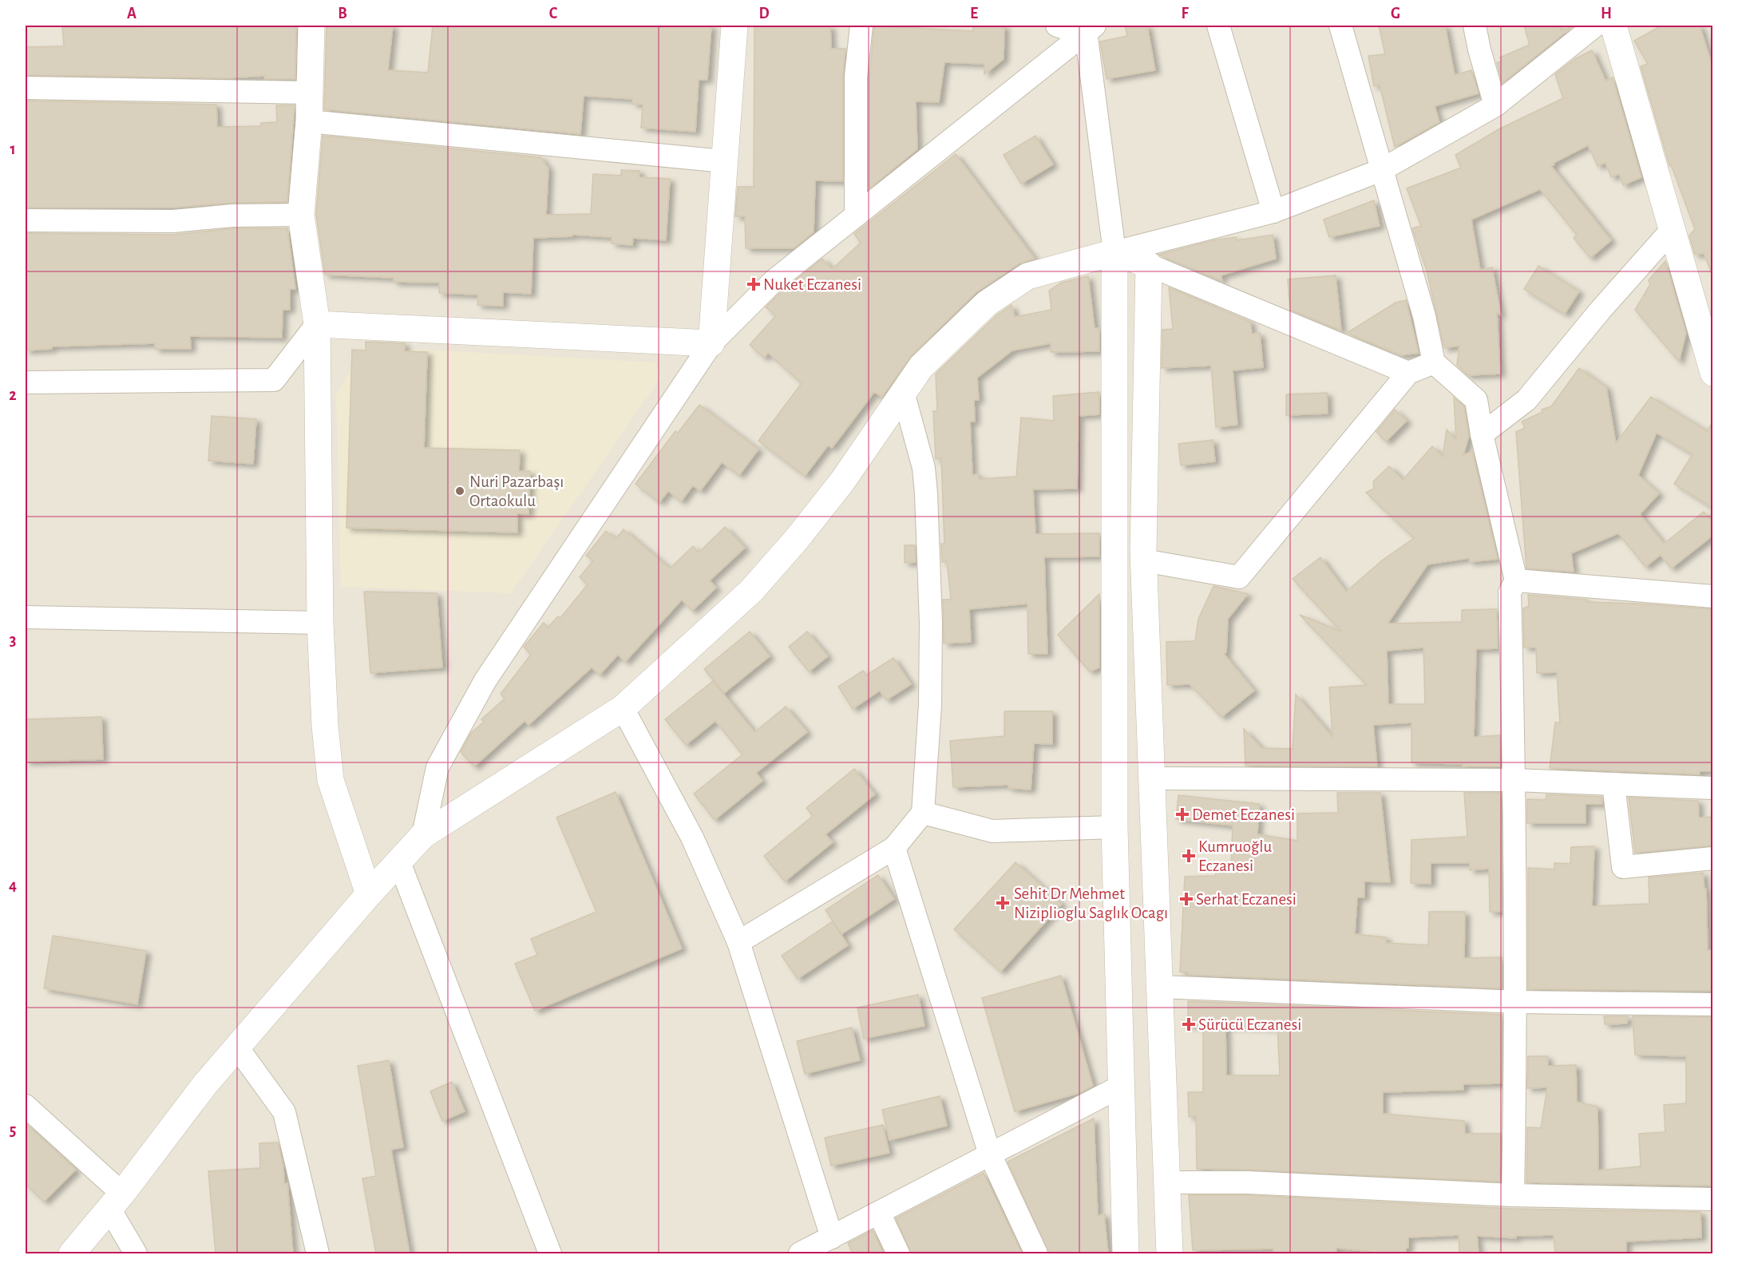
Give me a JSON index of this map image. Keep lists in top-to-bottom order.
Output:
{
  "places": {
    "health": [
      "Nuket Eczanesi",
      "Demet Eczanesi",
      "Kumruoğlu Eczanesi",
      "Serhat Eczanesi",
      "Sehit Dr Mehmet Niziplioglu Saglık Ocagı",
      "Sürücü Eczanesi"
    ],
    "other": ["Nuri Pazarbaşı Ortaokulu"]
  },
  "grid": {
    "columns": [
      "A",
      "B",
      "C",
      "D",
      "E",
      "F",
      "G",
      "H"
    ],
    "rows": [
      "1",
      "2",
      "3",
      "4",
      "5"
    ]
  }
}
